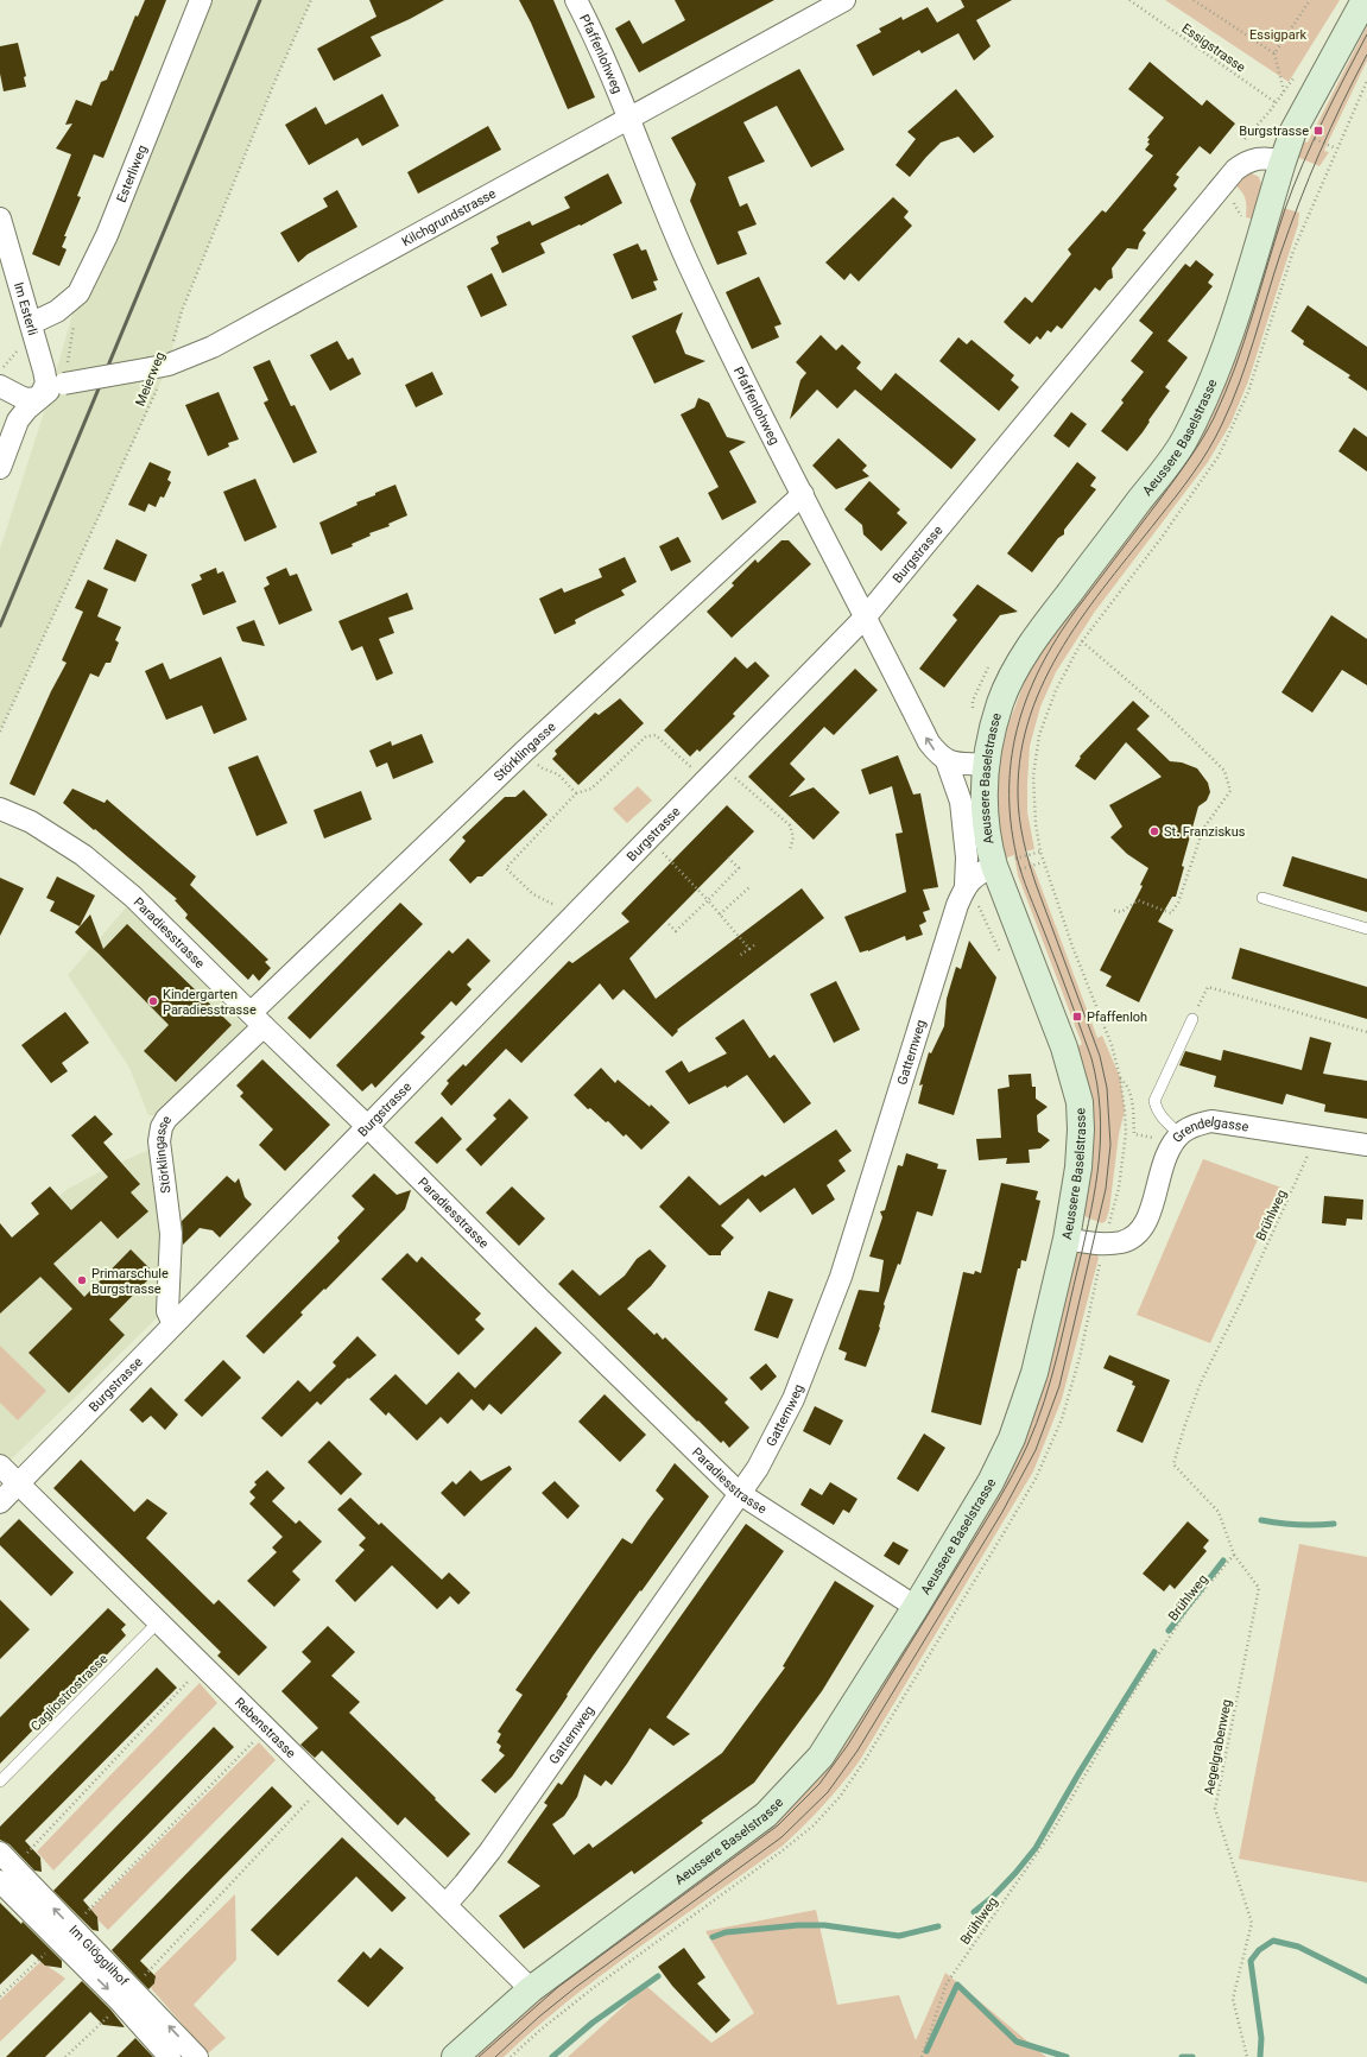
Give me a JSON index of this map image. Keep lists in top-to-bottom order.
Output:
{
  "streets": {
    "main road": ["Aeussere Baselstrasse"],
    "street": [
      "Pfaffenlohweg",
      "Esterliweg",
      "Kilchgrundstrasse",
      "Im Esterli",
      "Burgstrasse",
      "Störklingasse",
      "Paradiesstrasse",
      "Gatternweg",
      "Grendelgasse",
      "Rebenstrasse",
      "Im Glögglihof"
    ],
    "lane": ["Cagliostrostrasse"],
    "path": [
      "Essigstrasse",
      "Meierweg",
      "Brühlweg",
      "Aegelgrabenweg"
    ]
  },
  "crossings": [
    ["Pfaffenlohweg", "Kilchgrundstrasse"],
    ["Pfaffenlohweg", "Burgstrasse"],
    ["Pfaffenlohweg", "Störklingasse"],
    ["Esterliweg", "Im Esterli"],
    ["Kilchgrundstrasse", "Im Esterli"],
    ["Kilchgrundstrasse", "Meierweg"],
    ["Aeussere Baselstrasse", "Burgstrasse"],
    ["Aeussere Baselstrasse", "Paradiesstrasse"],
    ["Aeussere Baselstrasse", "Gatternweg"],
    ["Aeussere Baselstrasse", "Grendelgasse"],
    ["Aeussere Baselstrasse", "Rebenstrasse"],
    ["Burgstrasse", "Störklingasse"],
    ["Burgstrasse", "Paradiesstrasse"],
    ["Burgstrasse", "Rebenstrasse"],
    ["Störklingasse", "Paradiesstrasse"],
    ["Paradiesstrasse", "Gatternweg"],
    ["Gatternweg", "Rebenstrasse"],
    ["Grendelgasse", "Brühlweg"],
    ["Brühlweg", "Aegelgrabenweg"],
    ["Cagliostrostrasse", "Rebenstrasse"]
  ],
  "parks": ["Essigpark"],
  "places": {
    "transit": ["Burgstrasse", "Pfaffenloh"],
    "other": ["St. Franziskus", "Kindergarten Paradiesstrasse", "Primarschule Burgstrasse"]
  }
}
